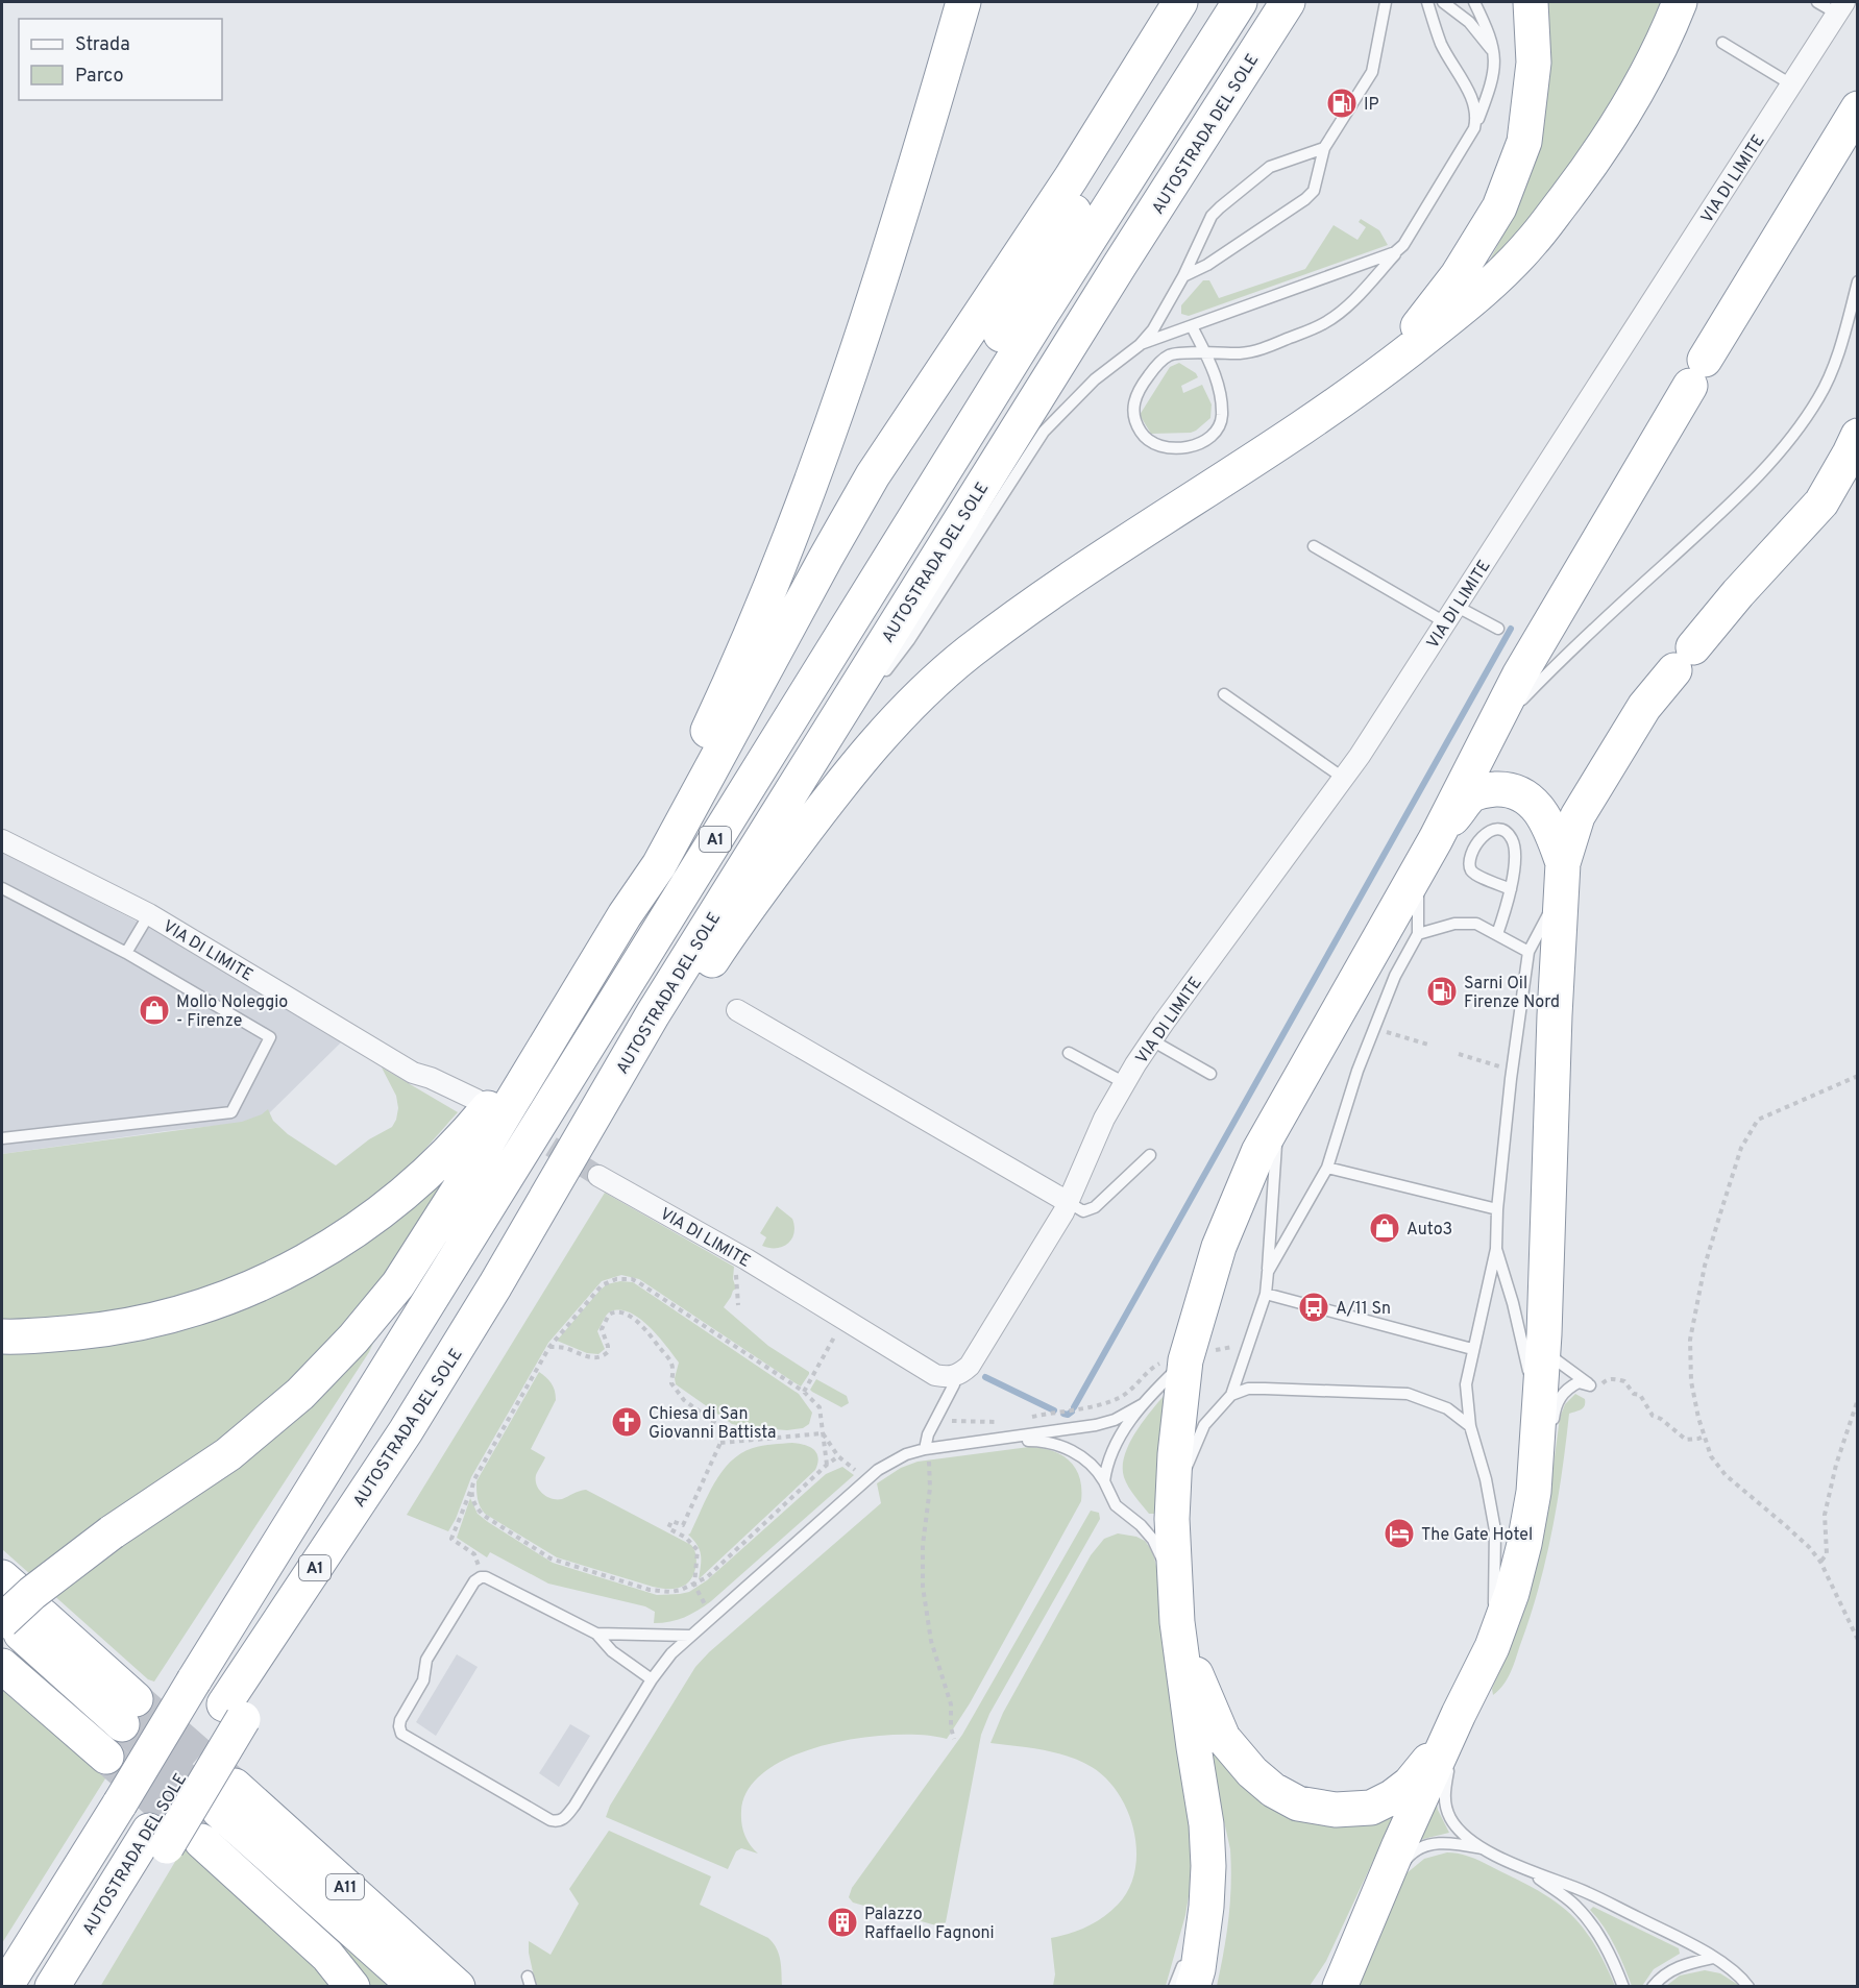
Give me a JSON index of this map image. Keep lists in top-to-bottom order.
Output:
{
  "streets": {
    "highway": ["AUTOSTRADA DEL SOLE", "A1", "A11"],
    "street": ["VIA DI LIMITE"]
  },
  "places": {
    "fuel station": ["IP", "Sarni Oil Firenze Nord"],
    "shop": ["Mollo Noleggio - Firenze", "Auto3"],
    "bus stop": ["A/11 Sn"],
    "church": ["Chiesa di San Giovanni Battista"],
    "hotel": ["The Gate Hotel"],
    "building": ["Palazzo Raffaello Fagnoni"]
  },
  "legend": ["Strada", "Parco"]
}
